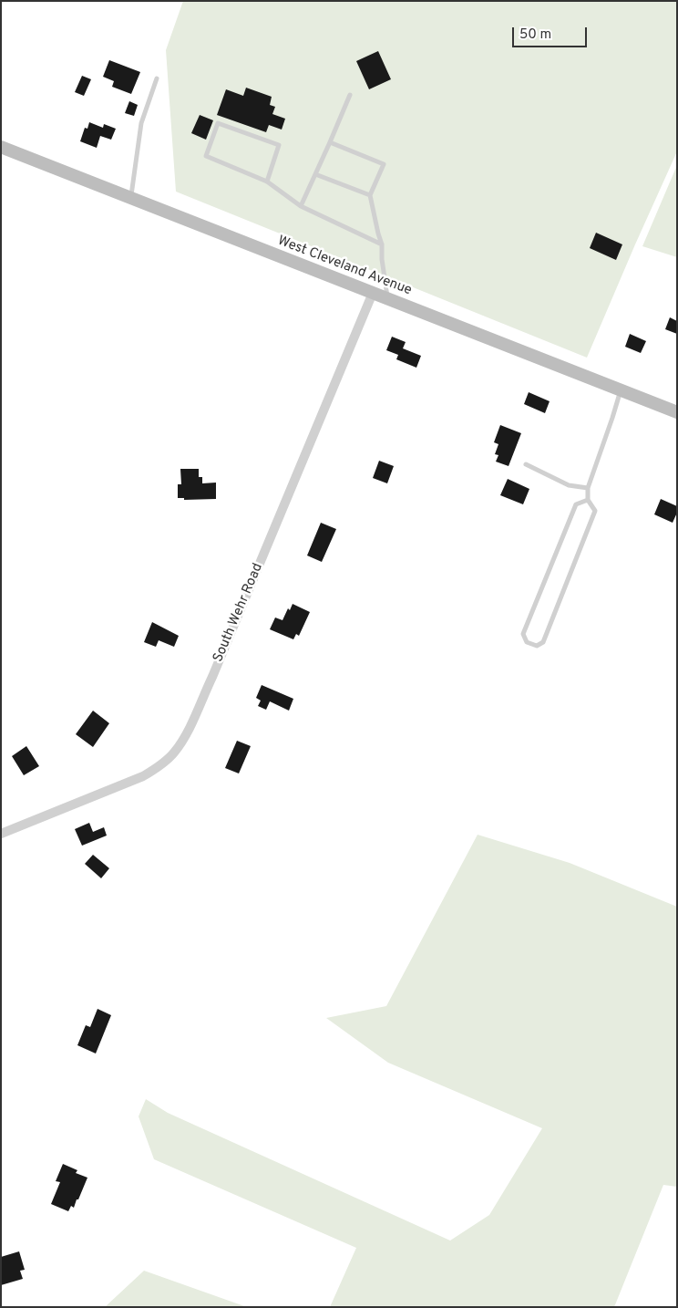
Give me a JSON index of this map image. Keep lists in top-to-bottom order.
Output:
{
  "streets": {
    "main road": ["West Cleveland Avenue"],
    "street": ["South Wehr Road"]
  },
  "crossings": [
    ["West Cleveland Avenue", "South Wehr Road"]
  ],
  "scale_bar": "50 m"
}
